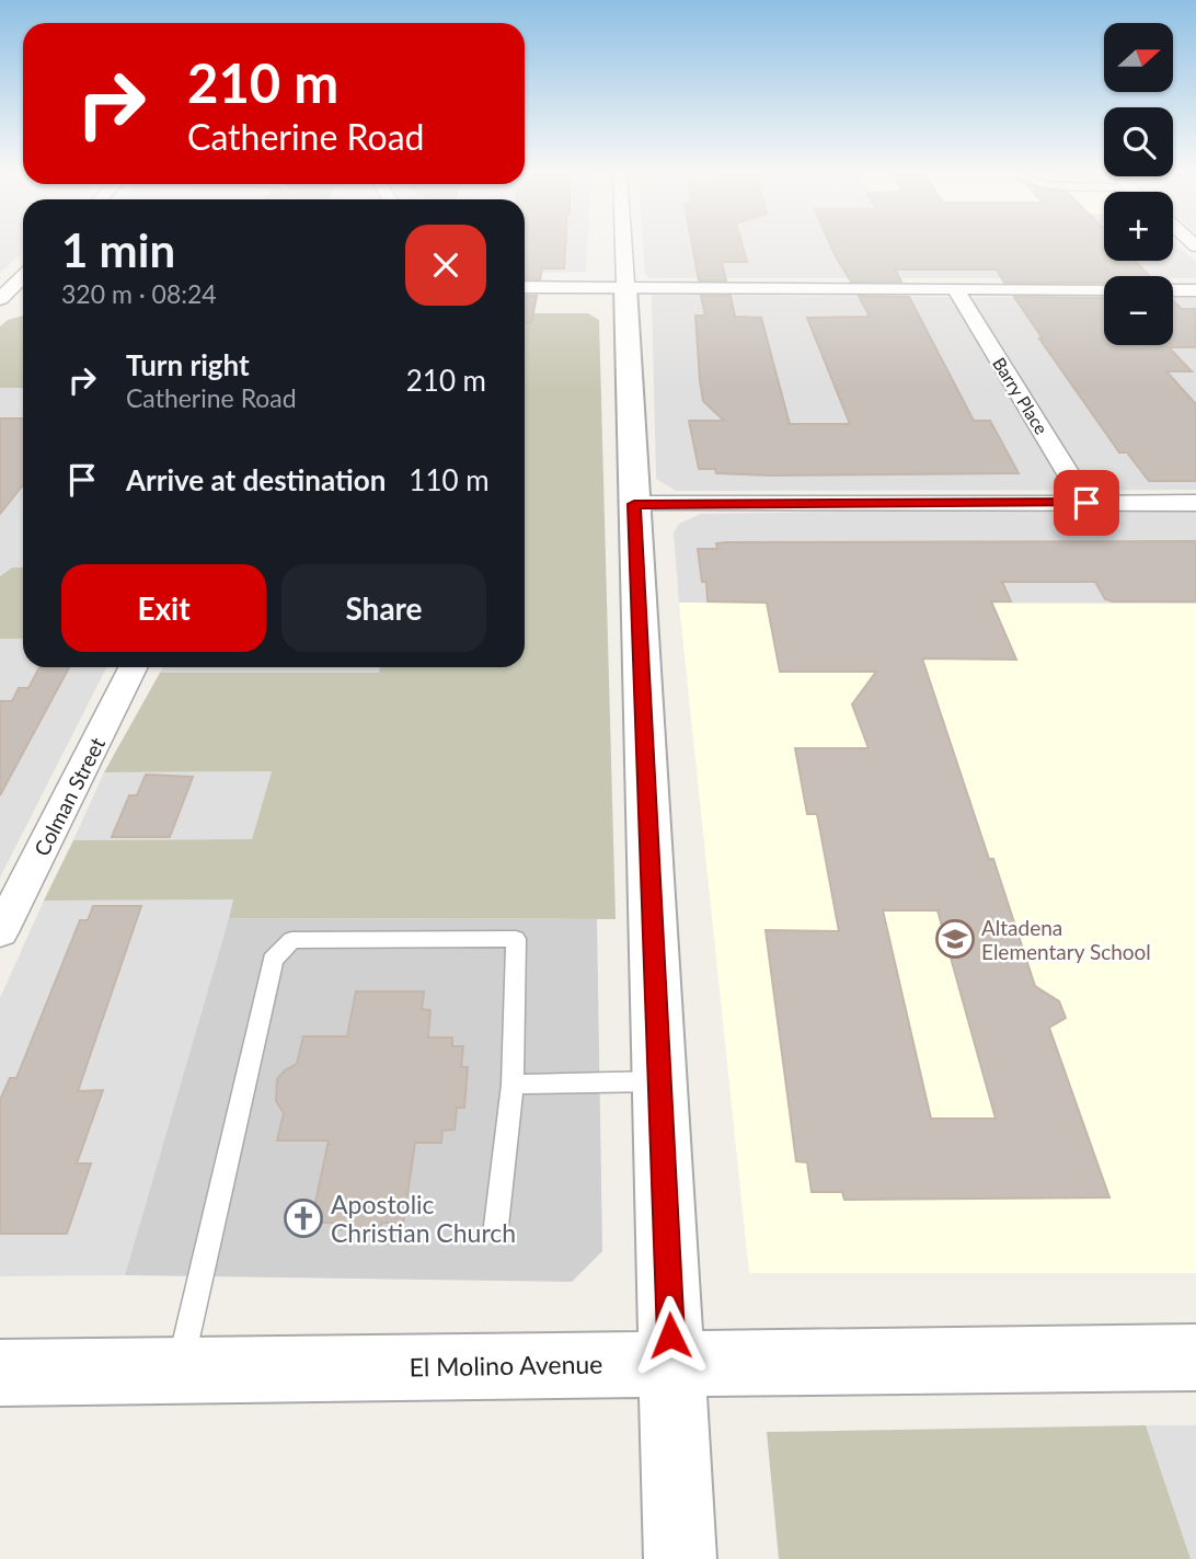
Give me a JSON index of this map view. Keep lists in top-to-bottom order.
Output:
{
  "streets": {
    "street": ["Barry Place", "Colman Street", "El Molino Avenue"]
  },
  "places": {
    "school or university": ["Altadena Elementary School"],
    "church": ["Apostolic Christian Church"]
  },
  "north": "right",
  "page": {
    "map_buttons": ["+", "−"],
    "turn": ["210 m", "Catherine Road"],
    "heading": ["1 min", "320 m · 08:24"],
    "list": [
      {
        "name": "Turn right",
        "note": "Catherine Road",
        "value": "210 m"
      },
      {
        "name": "Arrive at destination",
        "value": "110 m"
      }
    ],
    "buttons": ["Exit", "Share"]
  }
}
